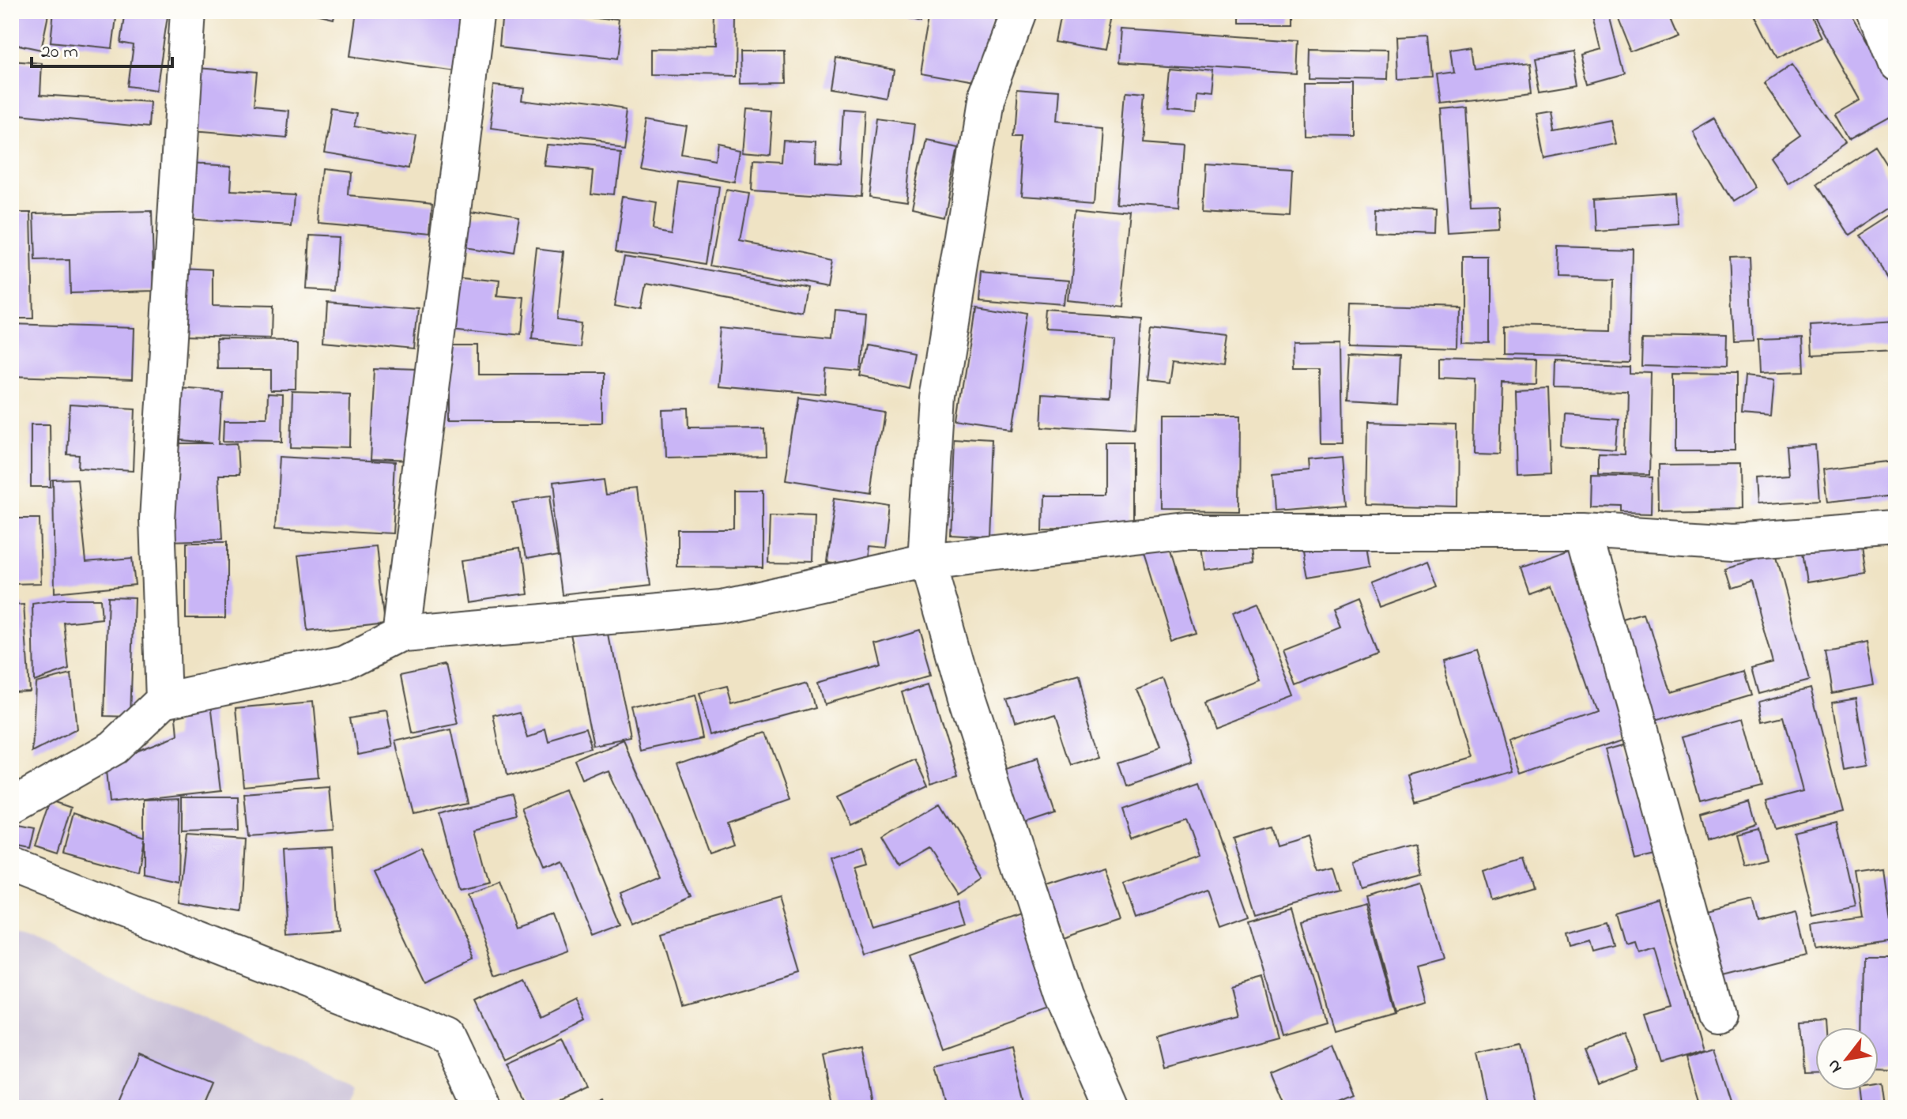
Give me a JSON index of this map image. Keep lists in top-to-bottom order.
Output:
{
  "scale_bar": "20 m",
  "north": "bottom left"
}
